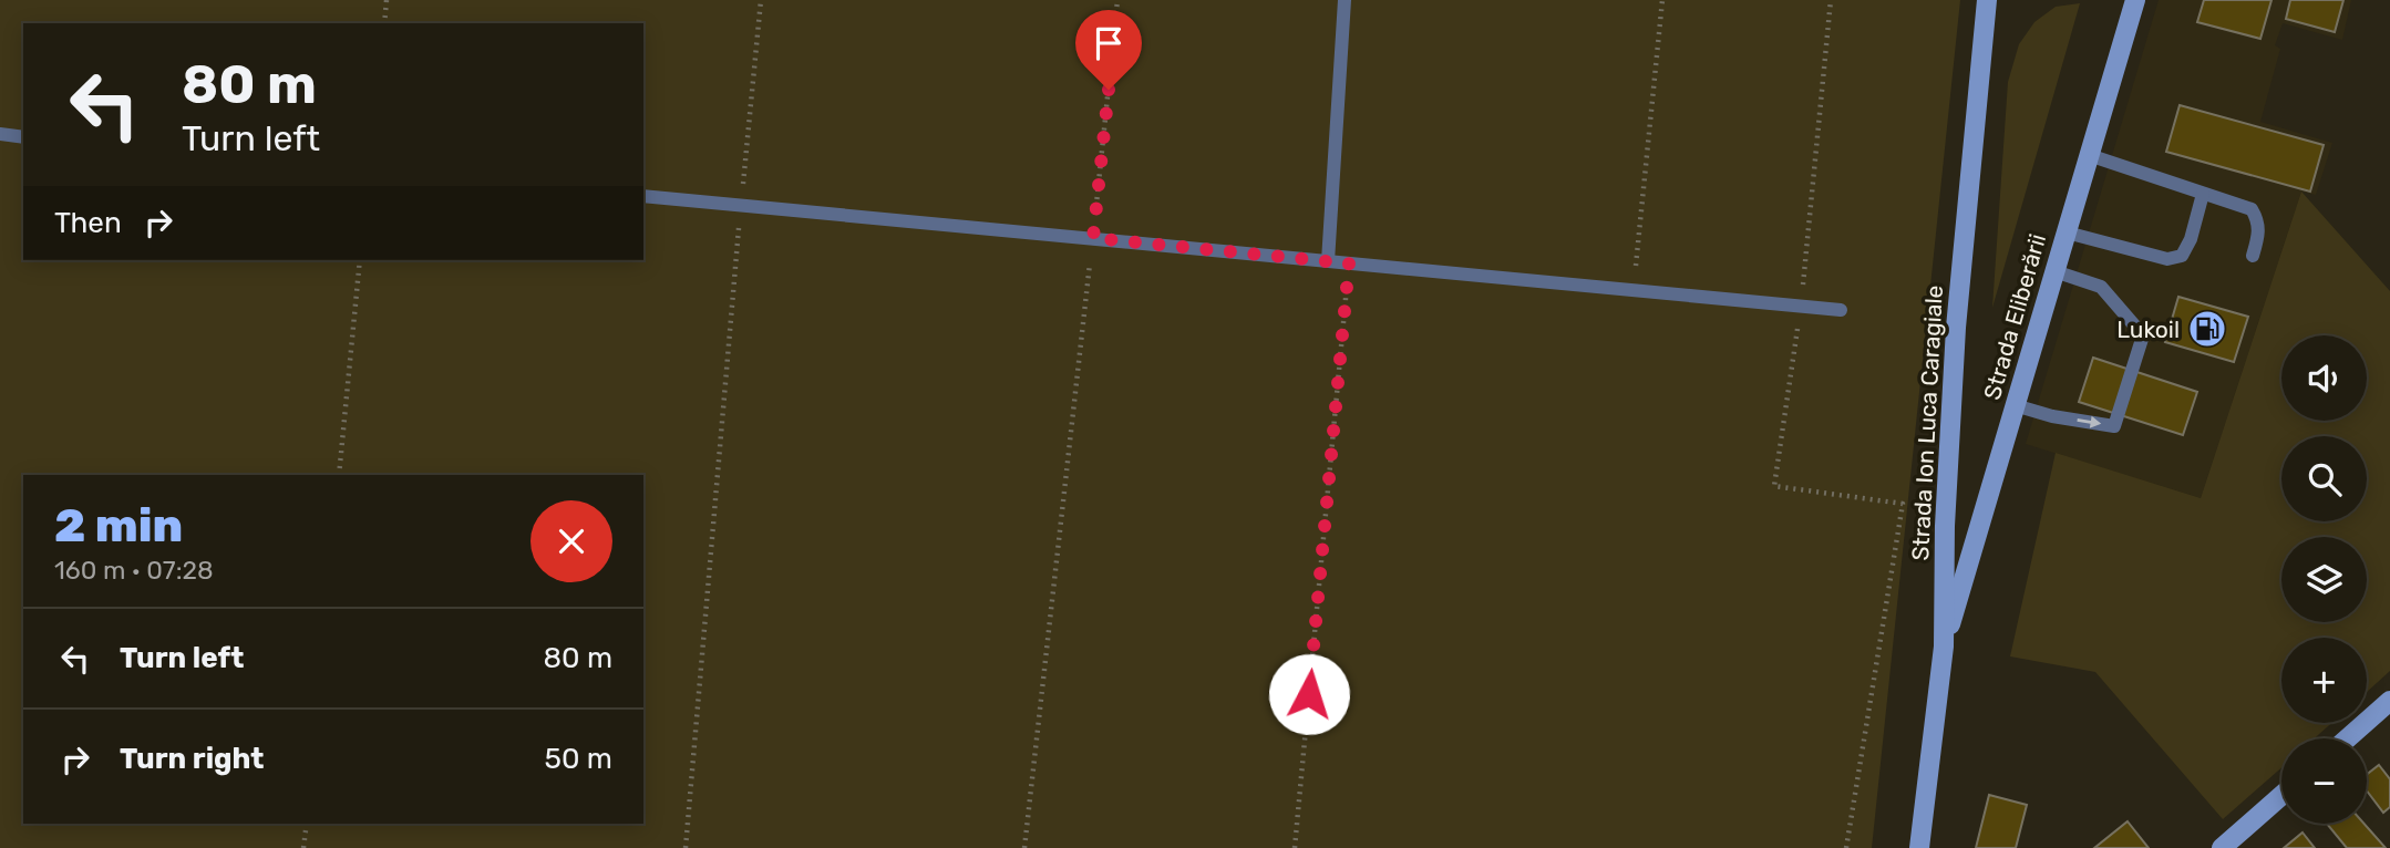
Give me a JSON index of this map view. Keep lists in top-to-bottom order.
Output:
{
  "streets": {
    "street": ["Strada Eliberării", "Strada Ion Luca Caragiale"]
  },
  "crossings": [
    ["Strada Eliberării", "Strada Ion Luca Caragiale"]
  ],
  "places": {
    "fuel station": ["Lukoil"]
  },
  "page": {
    "turn": ["80 m", "Turn left"],
    "then": "Then",
    "map_buttons": ["+", "−"],
    "heading": ["2 min", "160 m · 07:28"],
    "list": [
      {
        "name": "Turn left",
        "value": "80 m"
      },
      {
        "name": "Turn right",
        "value": "50 m"
      }
    ]
  }
}
